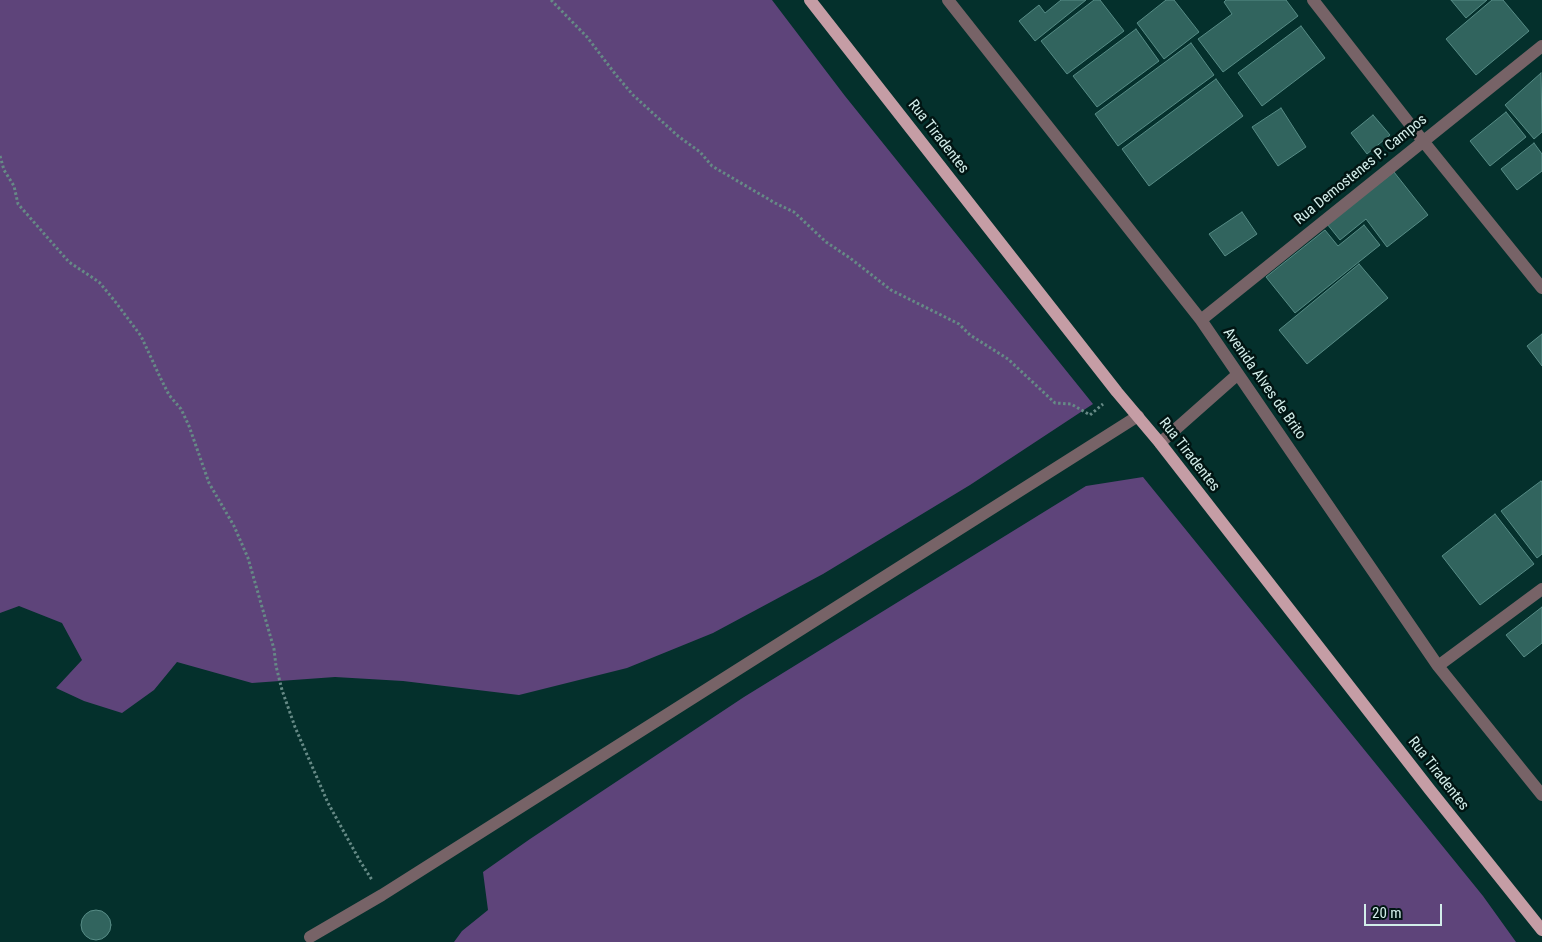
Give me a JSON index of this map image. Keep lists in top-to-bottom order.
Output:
{
  "streets": {
    "main road": ["Rua Tiradentes"],
    "street": ["Rua Demostenes P. Campos", "Avenida Alves de Brito"]
  },
  "crossings": [
    ["Rua Demostenes P. Campos", "Avenida Alves de Brito"]
  ],
  "scale_bar": "20 m"
}
